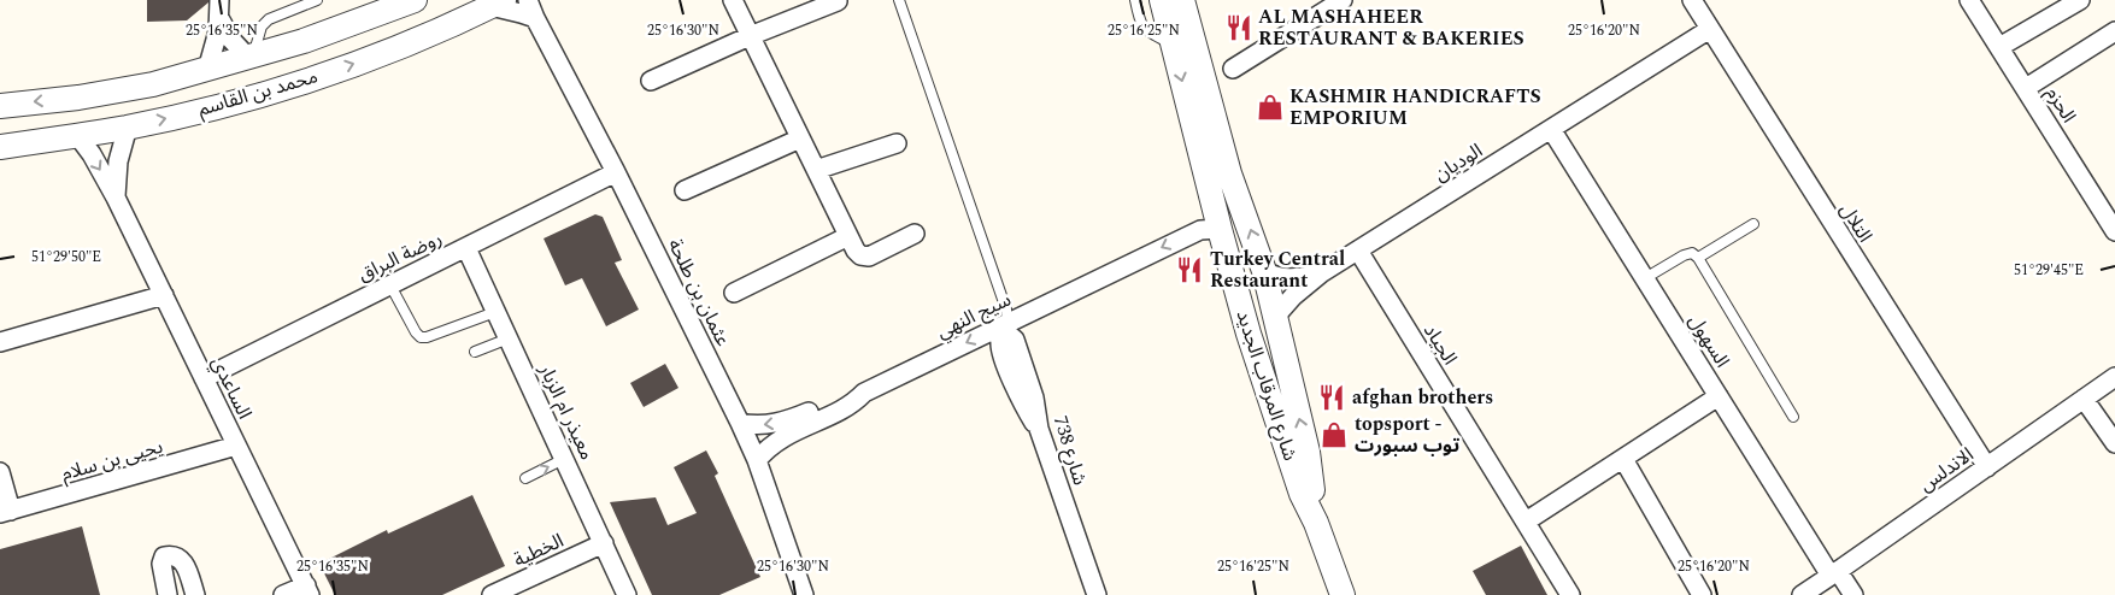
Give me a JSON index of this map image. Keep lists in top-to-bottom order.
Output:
{
  "streets": {
    "street": [
      "محمد بن القاسم",
      "الحزم",
      "الوديان",
      "التلال",
      "روضة البراق",
      "عثمان بن طلحة",
      "سيج النهي",
      "السهول",
      "الجياد",
      "شارع المرقاب الجديد",
      "الساعدي",
      "معيذر ام الزبار",
      "شارع 738",
      "يحيى بن سلام",
      "الاندلس",
      "الخطية"
    ]
  },
  "crossings": [
    ["محمد بن القاسم", "الساعدي"],
    ["الوديان", "التلال"],
    ["الوديان", "السهول"],
    ["الوديان", "الجياد"],
    ["الوديان", "شارع المرقاب الجديد"],
    ["التلال", "الاندلس"],
    ["روضة البراق", "عثمان بن طلحة"],
    ["روضة البراق", "الساعدي"],
    ["روضة البراق", "معيذر ام الزبار"],
    ["عثمان بن طلحة", "سيج النهي"],
    ["سيج النهي", "شارع المرقاب الجديد"],
    ["سيج النهي", "شارع 738"],
    ["السهول", "الاندلس"],
    ["الساعدي", "يحيى بن سلام"],
    ["معيذر ام الزبار", "الخطية"]
  ],
  "one_way": ["سيج النهي"],
  "places": {
    "restaurant": ["AL MASHAHEER RESTAURANT & BAKERIES", "Turkey Central Restaurant", "afghan brothers"],
    "shop": ["KASHMIR HANDICRAFTS EMPORIUM", "topsport - توب سبورت"]
  },
  "coordinates": [
    "25°16'35\"N",
    "25°16'30\"N",
    "25°16'25\"N",
    "25°16'20\"N",
    "51°29'50\"E",
    "51°29'45\"E"
  ]
}
